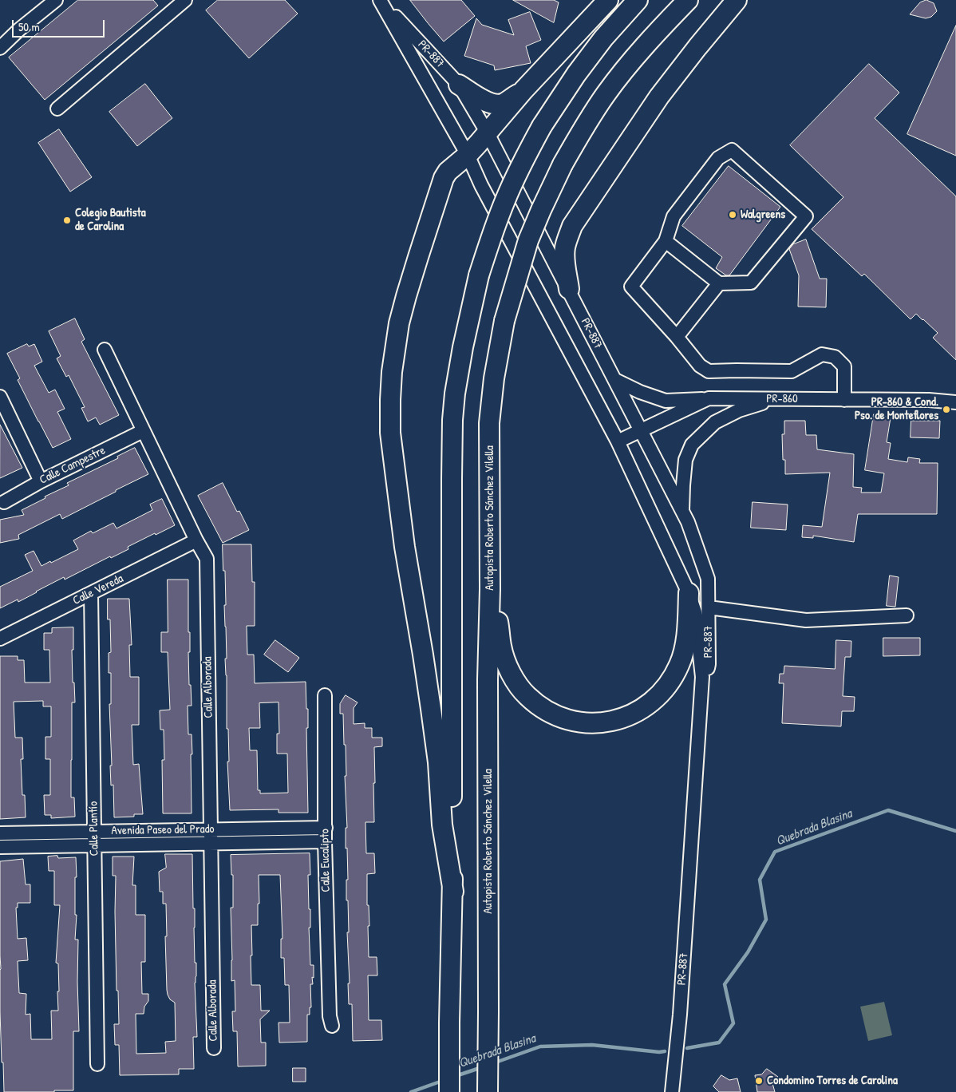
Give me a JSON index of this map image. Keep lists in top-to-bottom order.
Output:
{
  "streets": {
    "highway": ["Autopista Roberto Sánchez Vilella"],
    "street": [
      "PR-887",
      "PR-860",
      "Calle Campestre",
      "Calle Vereda",
      "Calle Alborada",
      "Calle Plantío",
      "Avenida Paseo del Prado",
      "Calle Eucalipto"
    ]
  },
  "crossings": [
    ["PR-887", "PR-860"],
    ["Calle Campestre", "Calle Alborada"],
    ["Calle Vereda", "Calle Alborada"],
    ["Calle Vereda", "Calle Plantío"],
    ["Calle Alborada", "Avenida Paseo del Prado"],
    ["Calle Plantío", "Avenida Paseo del Prado"],
    ["Avenida Paseo del Prado", "Calle Eucalipto"]
  ],
  "water": ["Quebrada Blasina"],
  "places": [
    "Walgreens",
    "Colegio Bautista de Carolina",
    "PR-860 & Cond. Pso. de Monteflores",
    "Condomino Torres de Carolina"
  ],
  "scale_bar": "50 m"
}
